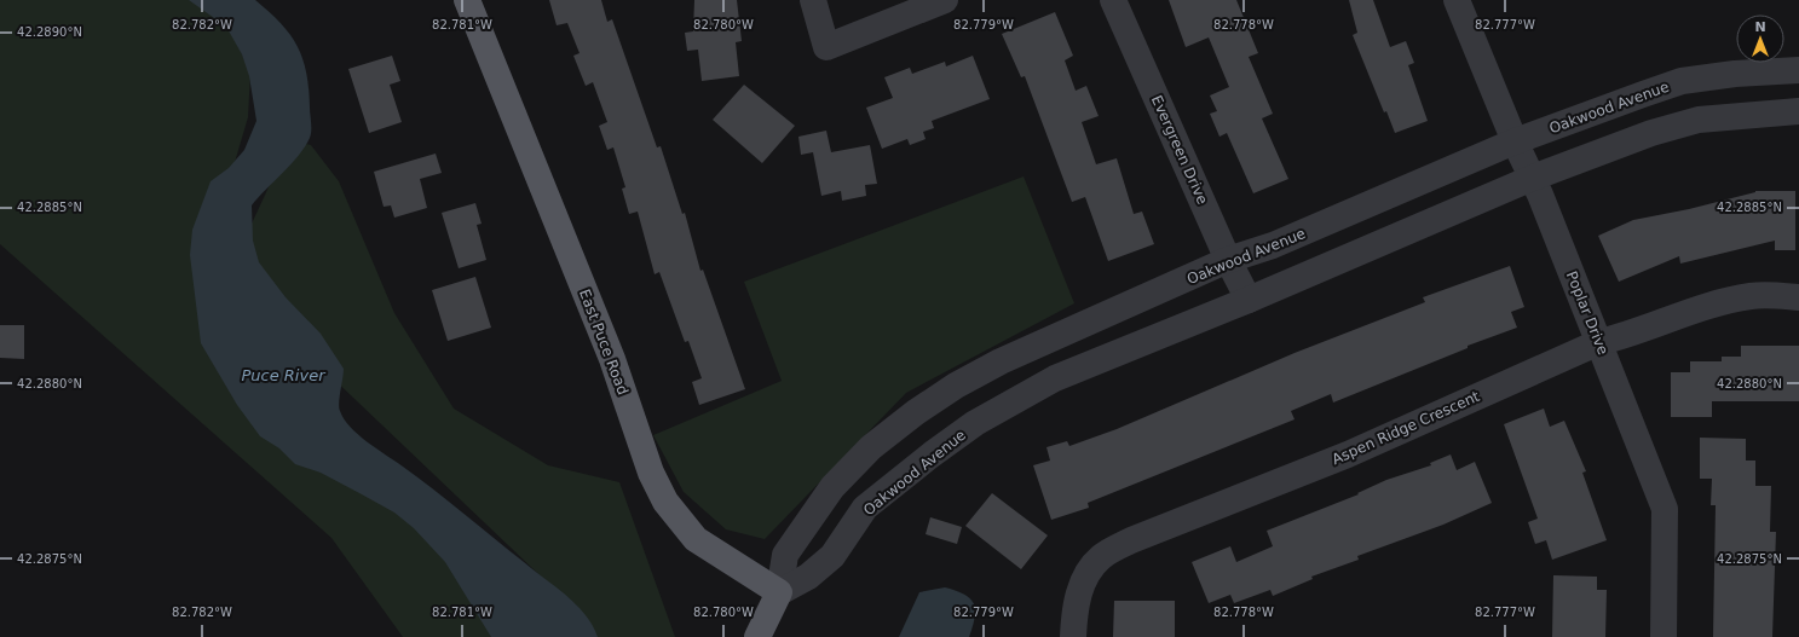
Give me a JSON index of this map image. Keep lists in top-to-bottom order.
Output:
{
  "streets": {
    "main road": ["East Puce Road"],
    "street": [
      "Oakwood Avenue",
      "Evergreen Drive",
      "Poplar Drive",
      "Aspen Ridge Crescent"
    ]
  },
  "crossings": [
    ["Oakwood Avenue", "Evergreen Drive"],
    ["Oakwood Avenue", "Poplar Drive"],
    ["Oakwood Avenue", "East Puce Road"],
    ["Poplar Drive", "Aspen Ridge Crescent"]
  ],
  "water": ["Puce River"],
  "north": "top",
  "coordinates": [
    "82.782°W",
    "82.781°W",
    "82.780°W",
    "82.779°W",
    "82.778°W",
    "82.777°W",
    "42.2890°N",
    "42.2885°N",
    "42.2880°N",
    "42.2875°N"
  ]
}
